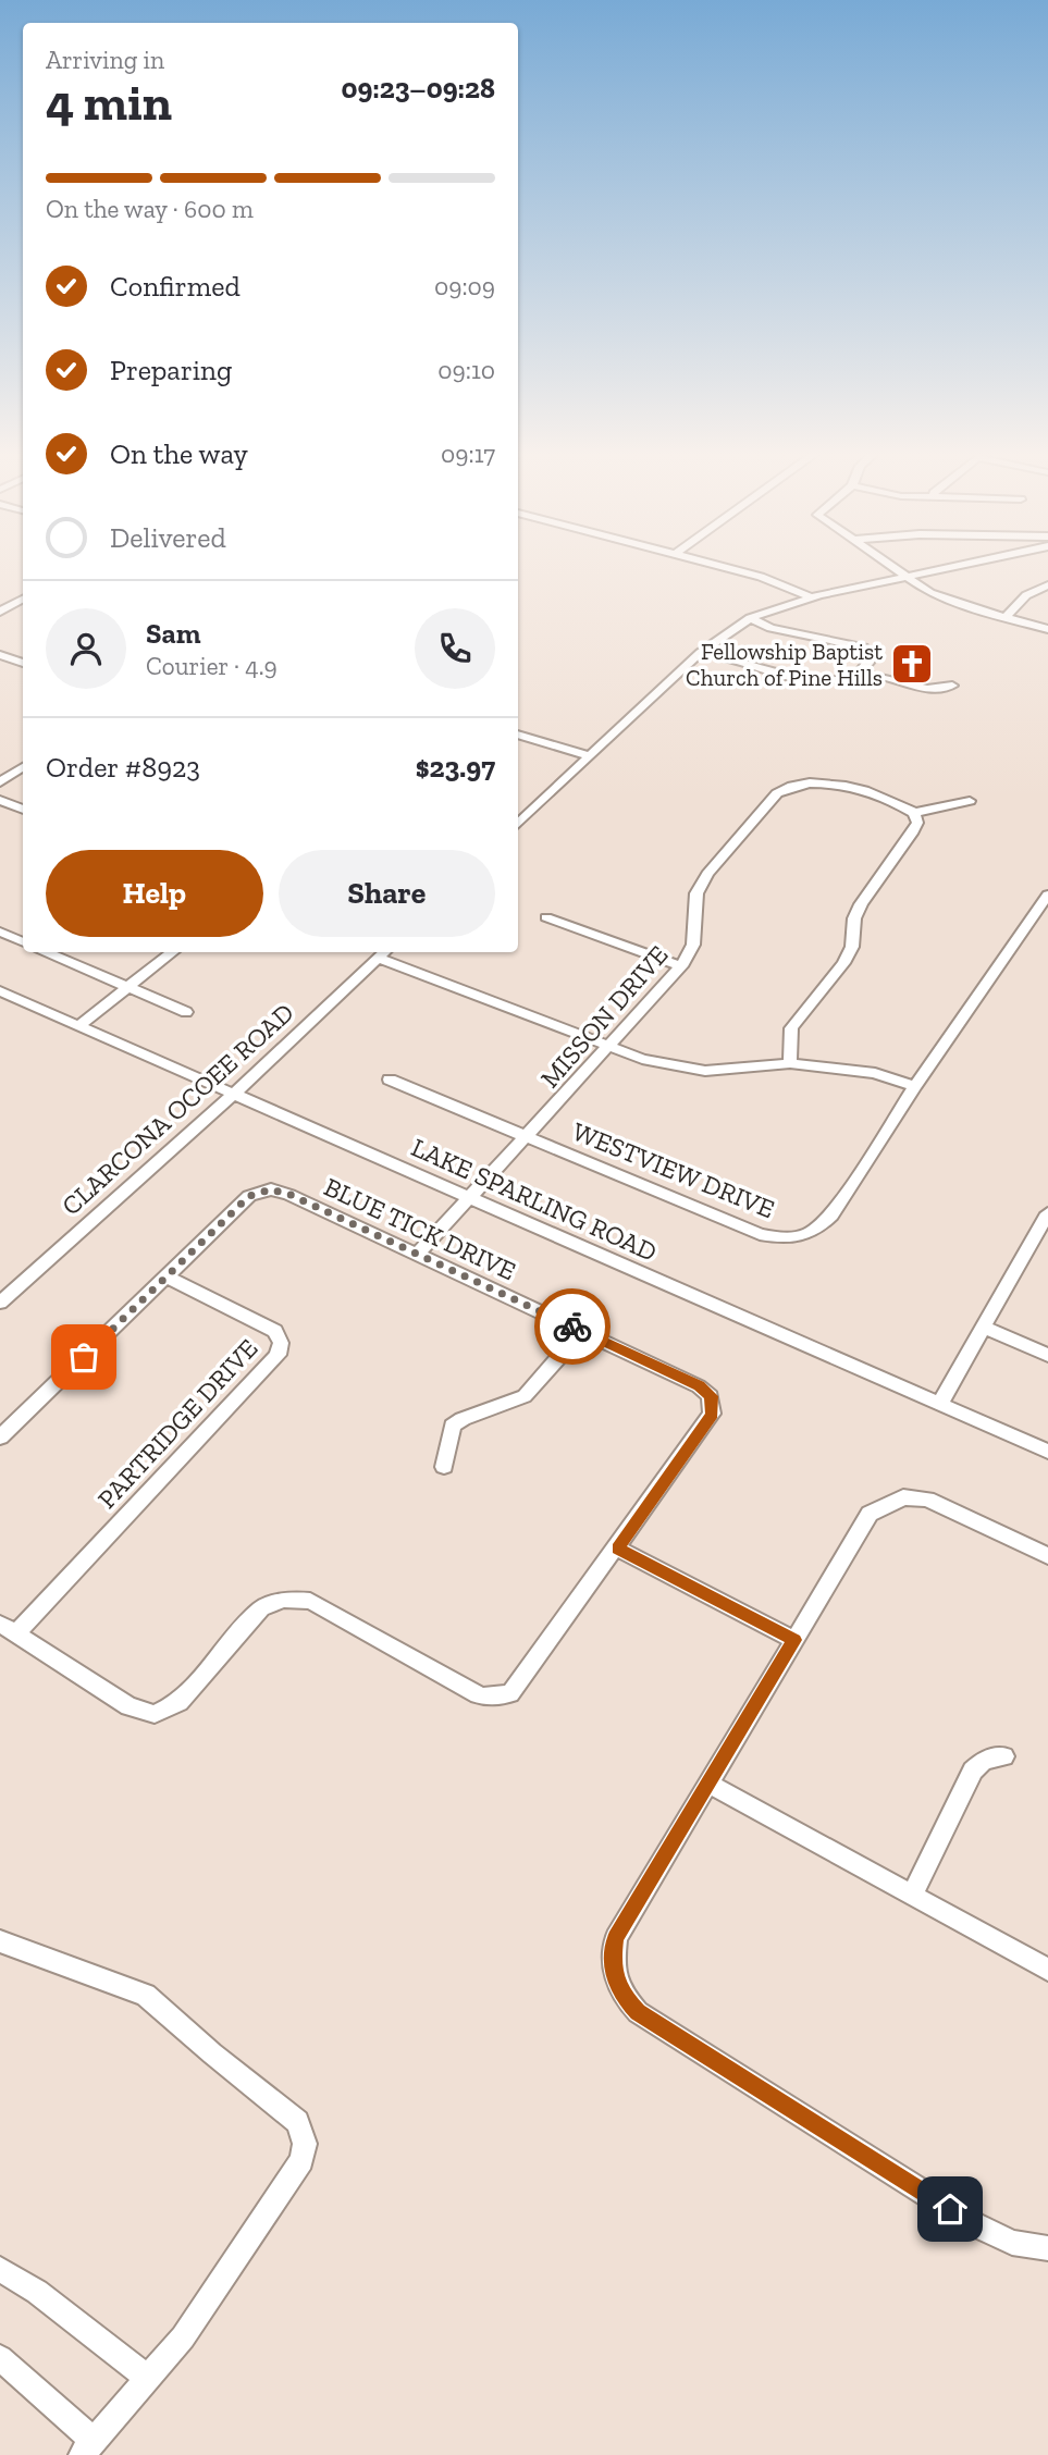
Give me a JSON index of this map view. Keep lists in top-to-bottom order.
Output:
{
  "streets": {
    "street": [
      "MISSON DRIVE",
      "CLARCONA OCOEE ROAD",
      "WESTVIEW DRIVE",
      "LAKE SPARLING ROAD",
      "BLUE TICK DRIVE",
      "PARTRIDGE DRIVE"
    ]
  },
  "crossings": [
    ["MISSON DRIVE", "WESTVIEW DRIVE"],
    ["MISSON DRIVE", "LAKE SPARLING ROAD"],
    ["MISSON DRIVE", "BLUE TICK DRIVE"],
    ["CLARCONA OCOEE ROAD", "LAKE SPARLING ROAD"],
    ["BLUE TICK DRIVE", "PARTRIDGE DRIVE"]
  ],
  "places": {
    "church": ["Fellowship Baptist Church of Pine Hills"]
  },
  "page": {
    "heading": ["4 min", "Arriving in", "09:23–09:28"],
    "panel": [
      "Sam",
      "Courier · 4.9",
      "Order #8923",
      "$23.97"
    ],
    "bar": "On the way · 600 m",
    "list": [
      ["Confirmed", "09:09"],
      ["Preparing", "09:10"],
      ["On the way", "09:17"],
      "Delivered"
    ],
    "buttons": ["Help", "Share"]
  }
}
